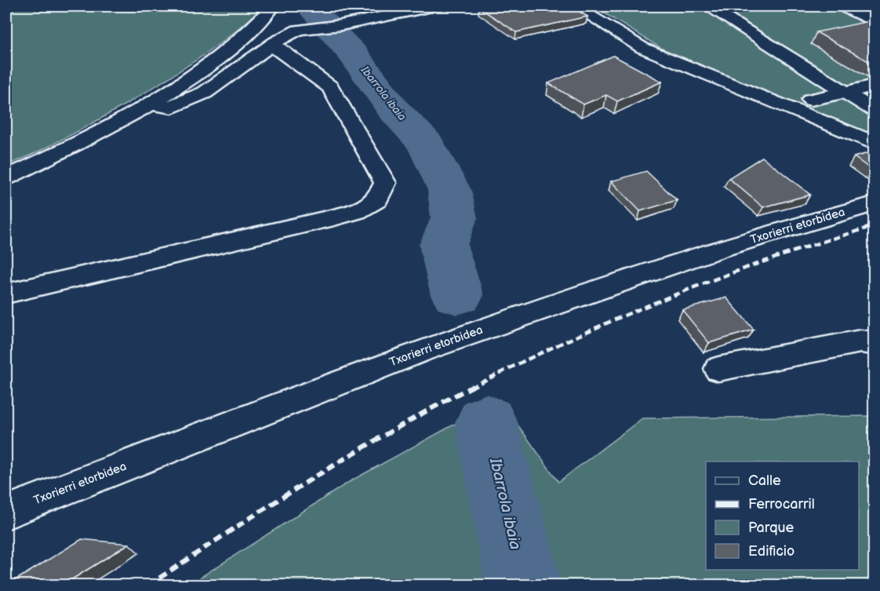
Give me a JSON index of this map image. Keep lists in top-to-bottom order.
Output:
{
  "streets": {
    "street": ["Txorierri etorbidea"]
  },
  "water": ["Ibarrola ibaia"],
  "legend": [
    "Calle",
    "Ferrocarril",
    "Parque",
    "Edificio"
  ]
}
